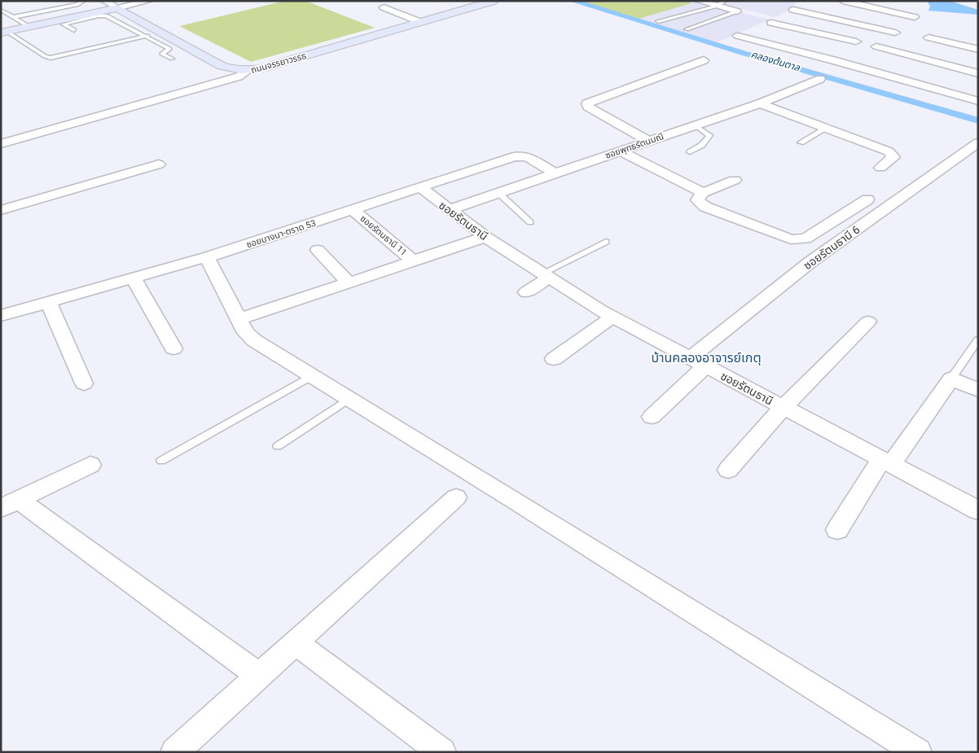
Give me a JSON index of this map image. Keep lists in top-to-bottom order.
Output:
{
  "streets": {
    "main road": ["ถนนจรรยาวรรธ"],
    "street": [
      "ซอยพุทธรัตนมณี",
      "ซอยรัตนธานี",
      "ซอยบางนา-ตราด 53",
      "ซอยรัตนธานี 11",
      "ซอยรัตนธานี 6"
    ]
  },
  "crossings": [
    ["ซอยพุทธรัตนมณี", "ซอยรัตนธานี"],
    ["ซอยพุทธรัตนมณี", "ซอยบางนา-ตราด 53"],
    ["ซอยรัตนธานี", "ซอยบางนา-ตราด 53"],
    ["ซอยรัตนธานี", "ซอยรัตนธานี 6"],
    ["ซอยบางนา-ตราด 53", "ซอยรัตนธานี 11"]
  ],
  "districts": ["บ้านคลองอาจารย์เกตุ"],
  "water": ["คลองต้นตาล"]
}
